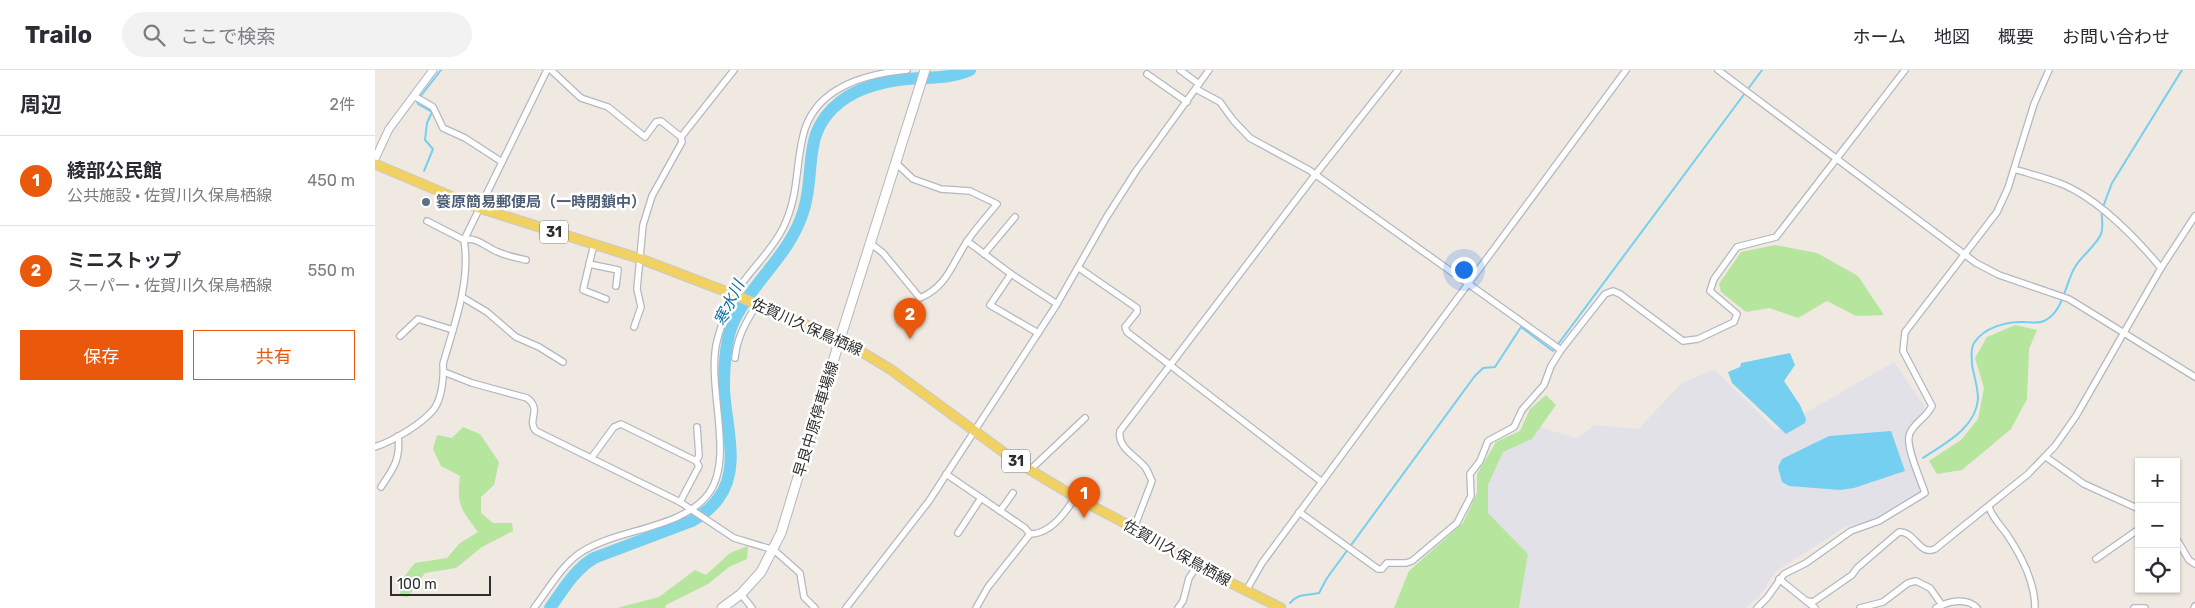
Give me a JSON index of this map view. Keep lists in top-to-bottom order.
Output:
{
  "streets": {
    "main road": ["31", "佐賀川久保鳥栖線", "早良中原停車場線"]
  },
  "crossings": [
    ["佐賀川久保鳥栖線", "早良中原停車場線"]
  ],
  "water": ["寒水川"],
  "places": ["簑原簡易郵便局（一時閉鎖中）"],
  "scale_bar": "100 m",
  "page": {
    "header": "Trailo",
    "search": "ここで検索",
    "nav": [
      "ホーム",
      "地図",
      "概要",
      "お問い合わせ"
    ],
    "heading": ["周辺", "2件"],
    "list": [
      {
        "mark": "1",
        "name": "綾部公民館",
        "note": "公共施設 · 佐賀川久保鳥栖線",
        "value": "450 m"
      },
      {
        "mark": "2",
        "name": "ミニストップ",
        "note": "スーパー · 佐賀川久保鳥栖線",
        "value": "550 m"
      }
    ],
    "pins": ["2", "1"],
    "buttons": ["保存", "共有"],
    "map_buttons": ["+", "−"],
    "scale": "100 m"
  }
}
